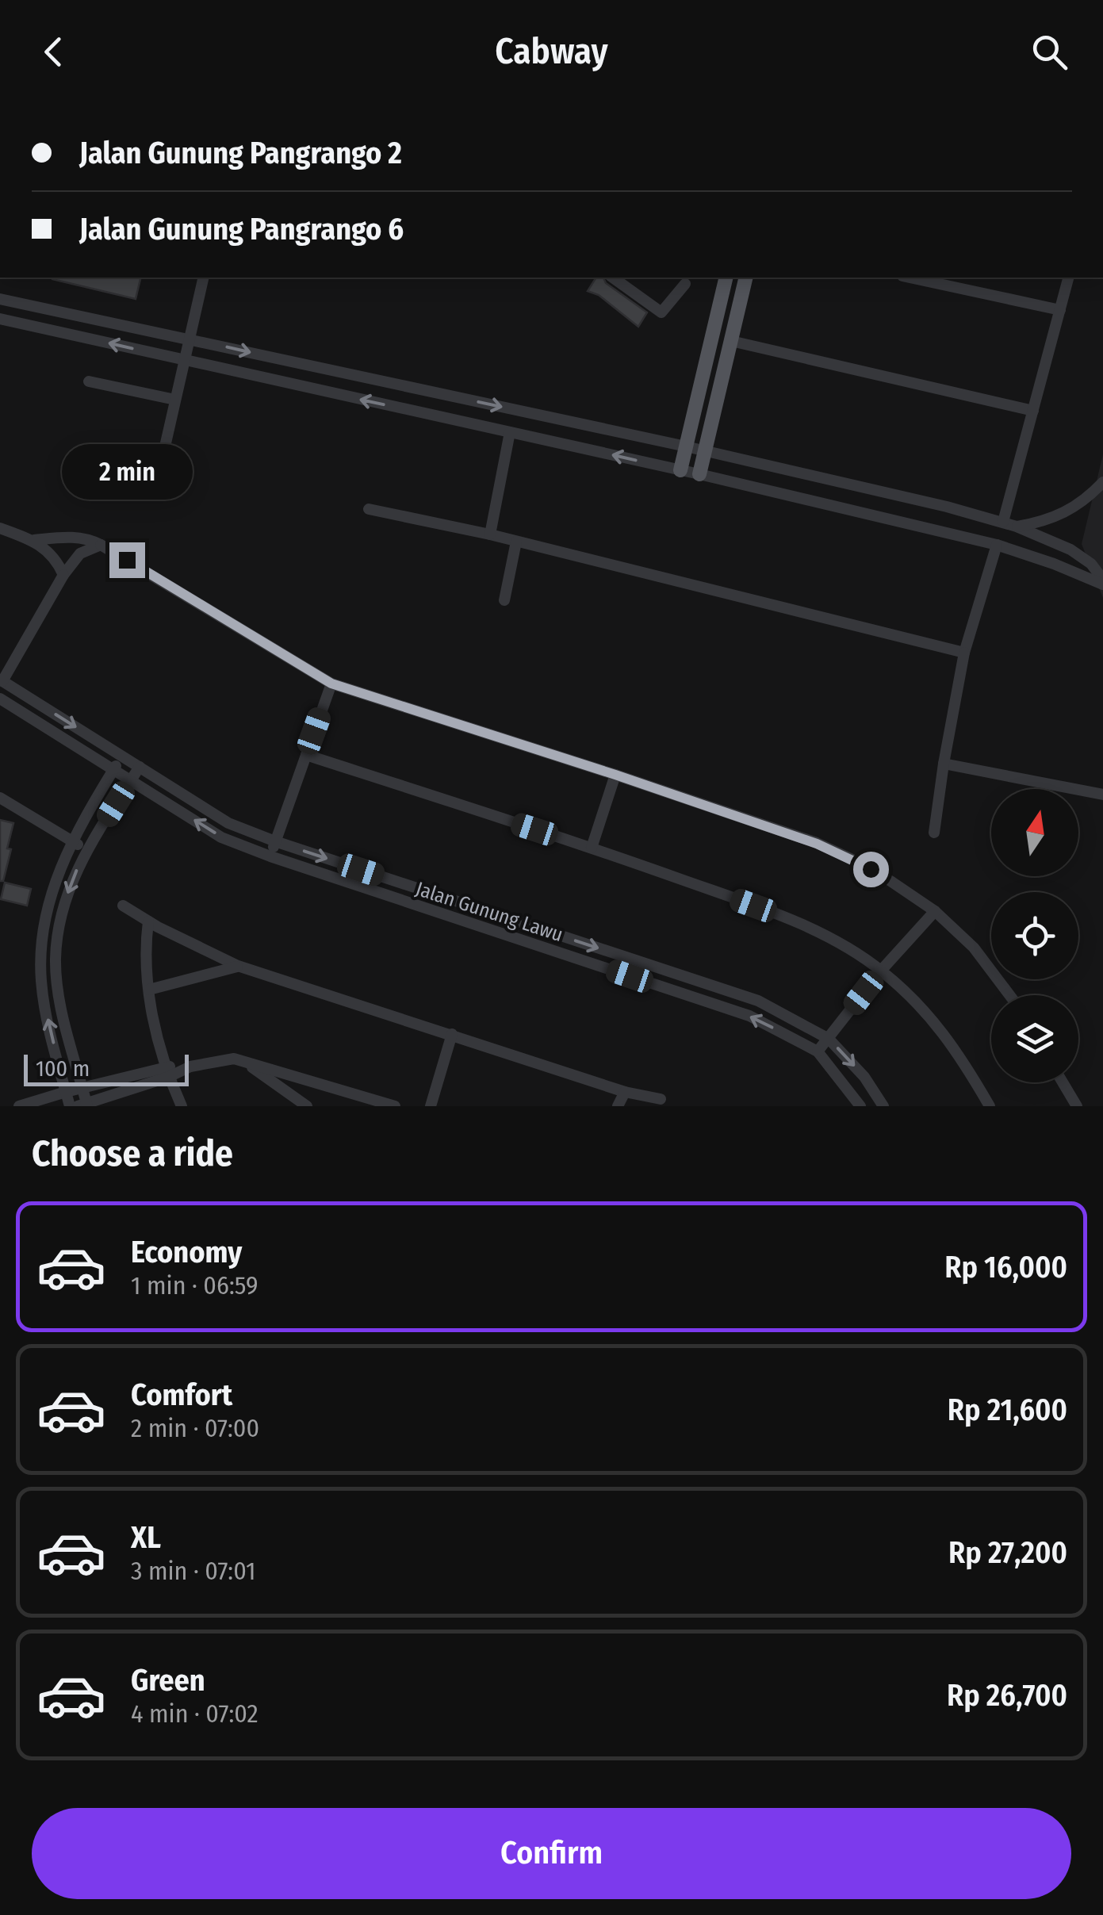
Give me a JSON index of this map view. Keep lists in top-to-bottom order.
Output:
{
  "streets": {
    "street": ["Jalan Gunung Lawu"]
  },
  "scale_bar": "100 m",
  "north": "top",
  "page": {
    "header": "Cabway",
    "banner": ["Jalan Gunung Pangrango 2", "Jalan Gunung Pangrango 6"],
    "bubble": "2 min",
    "scale": "100 m",
    "heading": "Choose a ride",
    "list": [
      {
        "name": "Economy",
        "note": "1 min · 06:59",
        "value": "Rp 16,000"
      },
      {
        "name": "Comfort",
        "note": "2 min · 07:00",
        "value": "Rp 21,600"
      },
      {
        "name": "XL",
        "note": "3 min · 07:01",
        "value": "Rp 27,200"
      },
      {
        "name": "Green",
        "note": "4 min · 07:02",
        "value": "Rp 26,700"
      }
    ],
    "buttons": "Confirm"
  }
}
